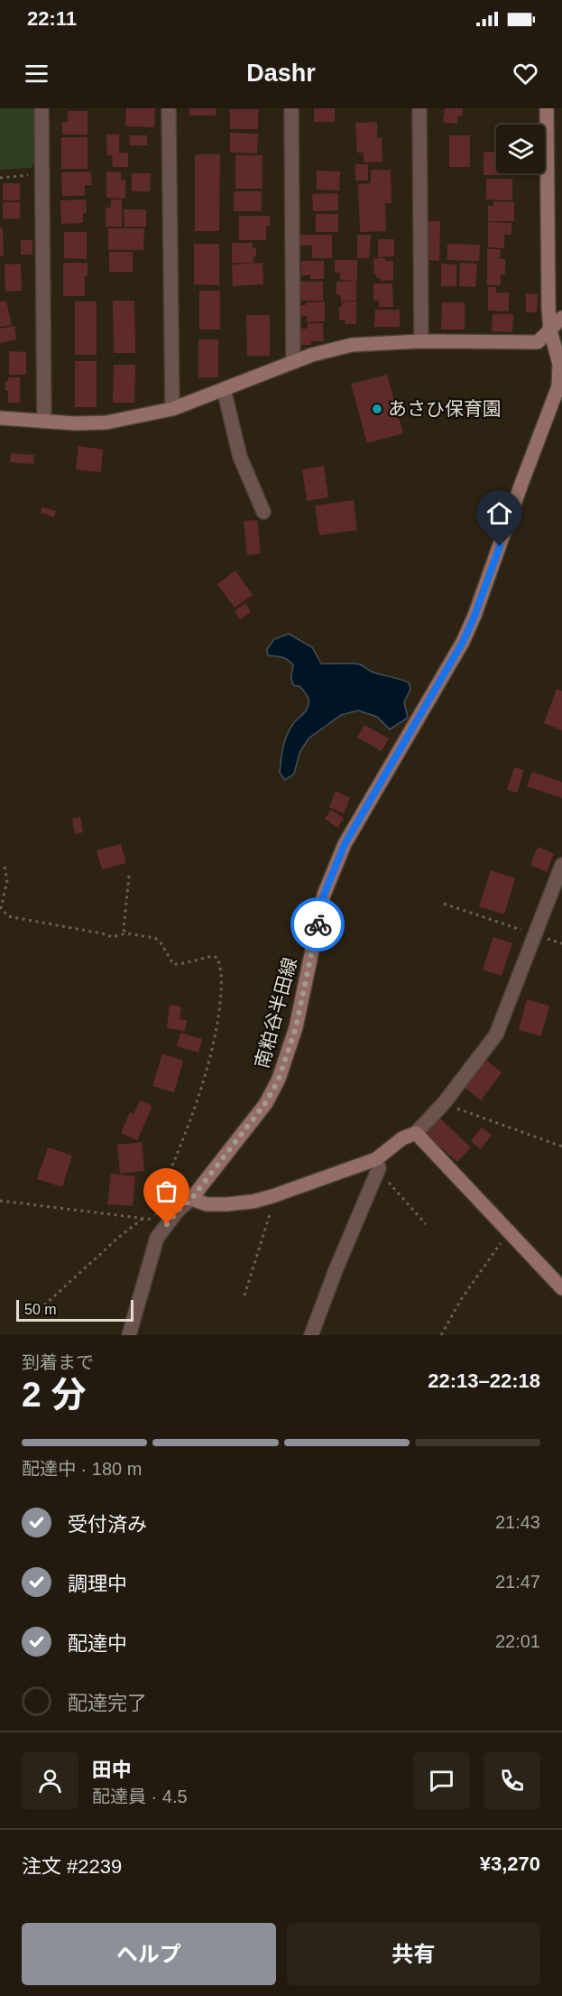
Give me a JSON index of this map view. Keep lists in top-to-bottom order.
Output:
{
  "streets": {
    "main road": ["南粕谷半田線"]
  },
  "places": ["あさひ保育園"],
  "scale_bar": "50 m",
  "page": {
    "status": "22:11",
    "header": "Dashr",
    "scale": "50 m",
    "heading": ["2 分", "到着まで", "22:13–22:18"],
    "panel": [
      "田中",
      "配達員 · 4.5",
      "注文 #2239",
      "¥3,270"
    ],
    "bar": "配達中 · 180 m",
    "list": [
      ["受付済み", "21:43"],
      ["調理中", "21:47"],
      ["配達中", "22:01"],
      "配達完了"
    ],
    "buttons": ["ヘルプ", "共有"]
  }
}
